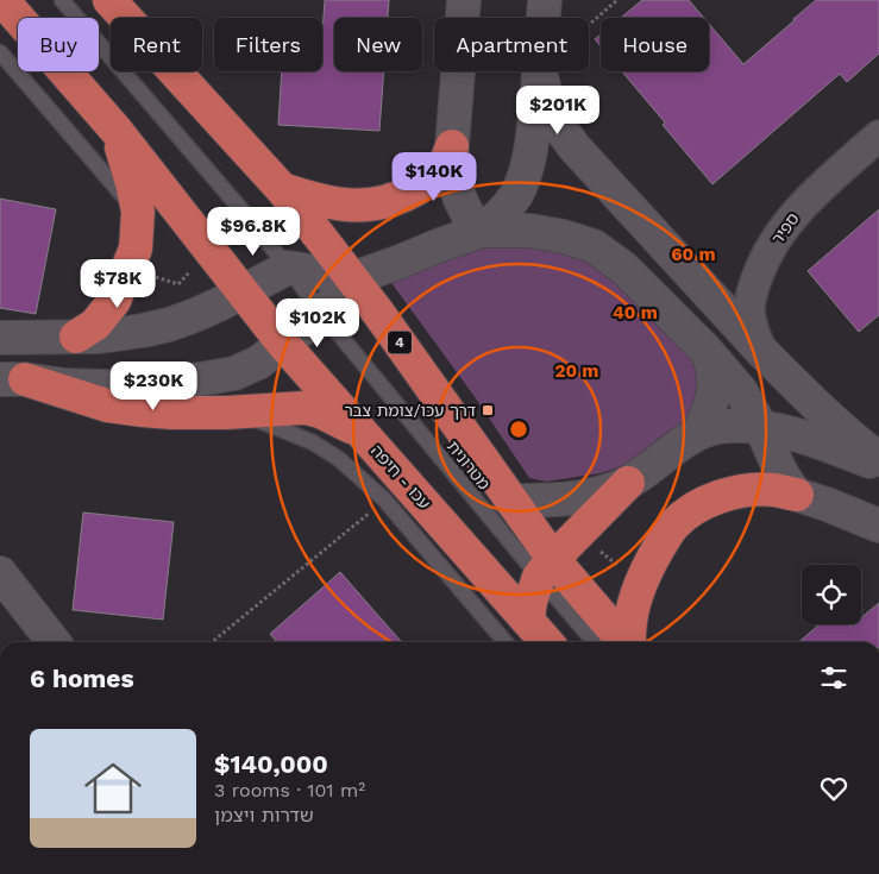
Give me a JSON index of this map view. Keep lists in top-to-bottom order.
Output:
{
  "streets": {
    "highway": ["4", "עכו - חיפה"],
    "street": ["ספיר"],
    "lane": ["מטרונית"]
  },
  "crossings": [
    ["4", "מטרונית"]
  ],
  "places": {
    "transit": ["דרך עכו/צומת צבר"]
  },
  "page": {
    "chip": [
      "Buy",
      "Rent",
      "Filters",
      "New",
      "Apartment",
      "House"
    ],
    "price": [
      "$201K",
      "$140K",
      "$96.8K",
      "$78K",
      "$102K",
      "$230K"
    ],
    "heading": "6 homes",
    "list": [
      {
        "name": "$140,000",
        "note": "3 rooms · 101 m² · שדרות ויצמן"
      }
    ]
  },
  "rings": ["60 m", "40 m", "20 m"]
}
